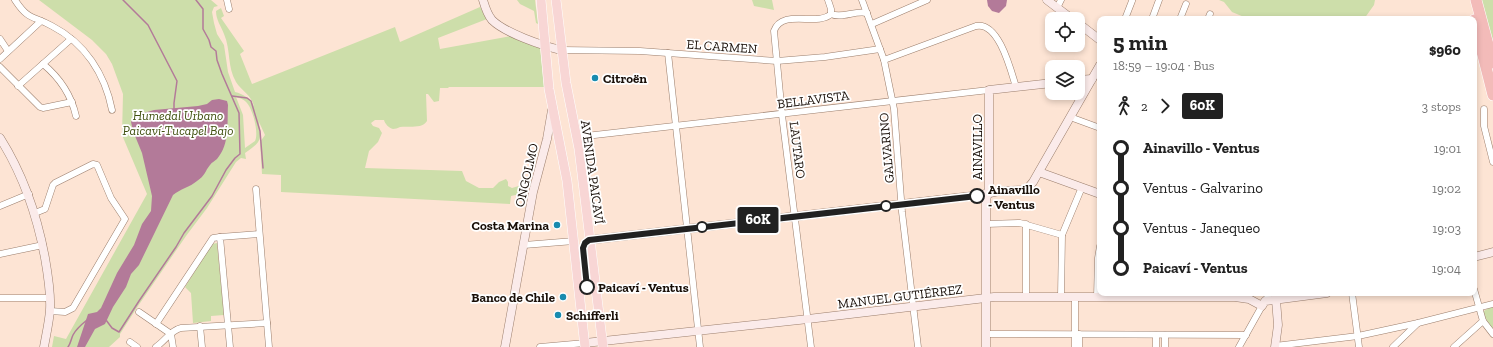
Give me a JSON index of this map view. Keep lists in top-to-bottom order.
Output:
{
  "streets": {
    "main road": ["AVENIDA PAICAVÍ"],
    "street": [
      "EL CARMEN",
      "BELLAVISTA",
      "AINAVILLO",
      "GALVARINO",
      "LAUTARO",
      "ONGOLMO",
      "MANUEL GUTIÉRREZ"
    ]
  },
  "crossings": [
    ["EL CARMEN", "GALVARINO"],
    ["EL CARMEN", "LAUTARO"],
    ["EL CARMEN", "AVENIDA PAICAVÍ"],
    ["BELLAVISTA", "AINAVILLO"],
    ["BELLAVISTA", "GALVARINO"],
    ["BELLAVISTA", "LAUTARO"],
    ["BELLAVISTA", "AVENIDA PAICAVÍ"],
    ["AINAVILLO", "MANUEL GUTIÉRREZ"],
    ["GALVARINO", "LAUTARO"],
    ["GALVARINO", "MANUEL GUTIÉRREZ"],
    ["LAUTARO", "MANUEL GUTIÉRREZ"],
    ["AVENIDA PAICAVÍ", "ONGOLMO"],
    ["AVENIDA PAICAVÍ", "MANUEL GUTIÉRREZ"]
  ],
  "parks": ["Humedal Urbano Paicaví-Tucapel Bajo"],
  "places": [
    "Citroën",
    "Ainavillo - Ventus",
    "Costa Marina",
    "Paicaví - Ventus",
    "Banco de Chile",
    "Schifferli"
  ],
  "lines": ["bus line 60K"],
  "page": {
    "on_map": "60K",
    "heading": ["5 min", "18:59 – 19:04 · Bus", "$960"],
    "legs": ["2", "60K", "3 stops"],
    "list": [
      {
        "name": "Ainavillo - Ventus",
        "value": "19:01"
      },
      {
        "name": "Ventus - Galvarino",
        "value": "19:02"
      },
      {
        "name": "Ventus - Janequeo",
        "value": "19:03"
      },
      {
        "name": "Paicaví - Ventus",
        "value": "19:04"
      }
    ]
  }
}
